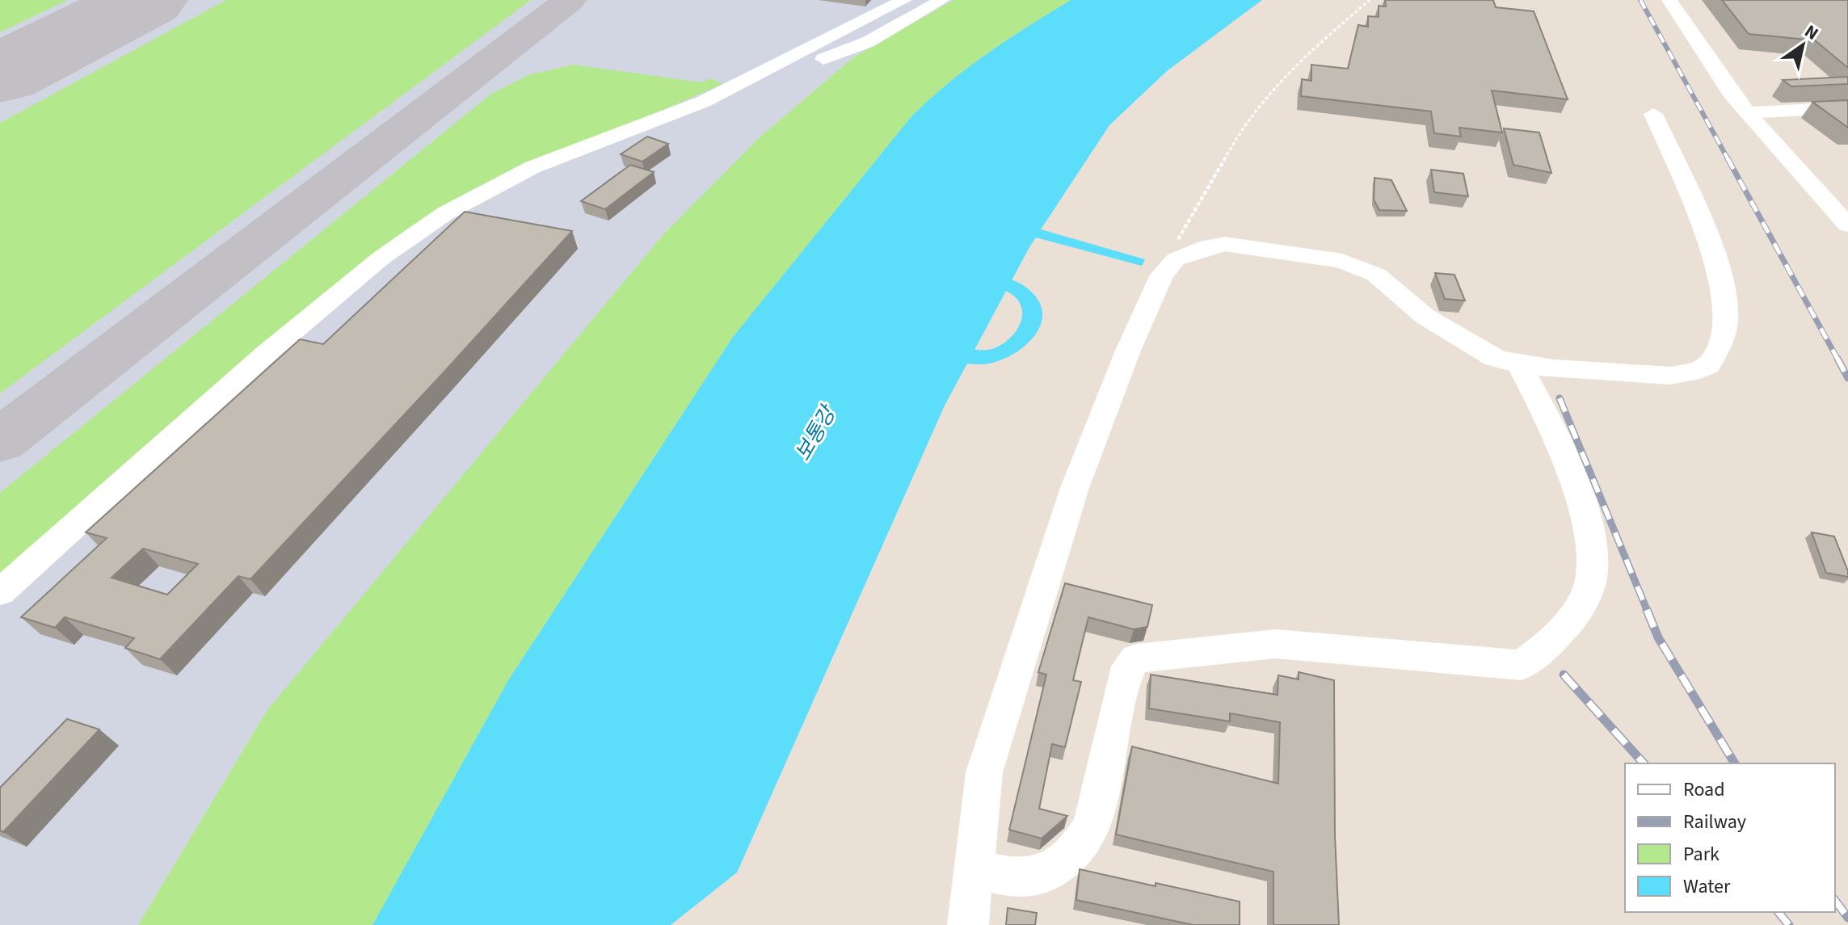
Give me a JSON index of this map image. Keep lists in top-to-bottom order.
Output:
{
  "water": ["보통강"],
  "legend": [
    "Road",
    "Railway",
    "Park",
    "Water"
  ],
  "north": "top right"
}
